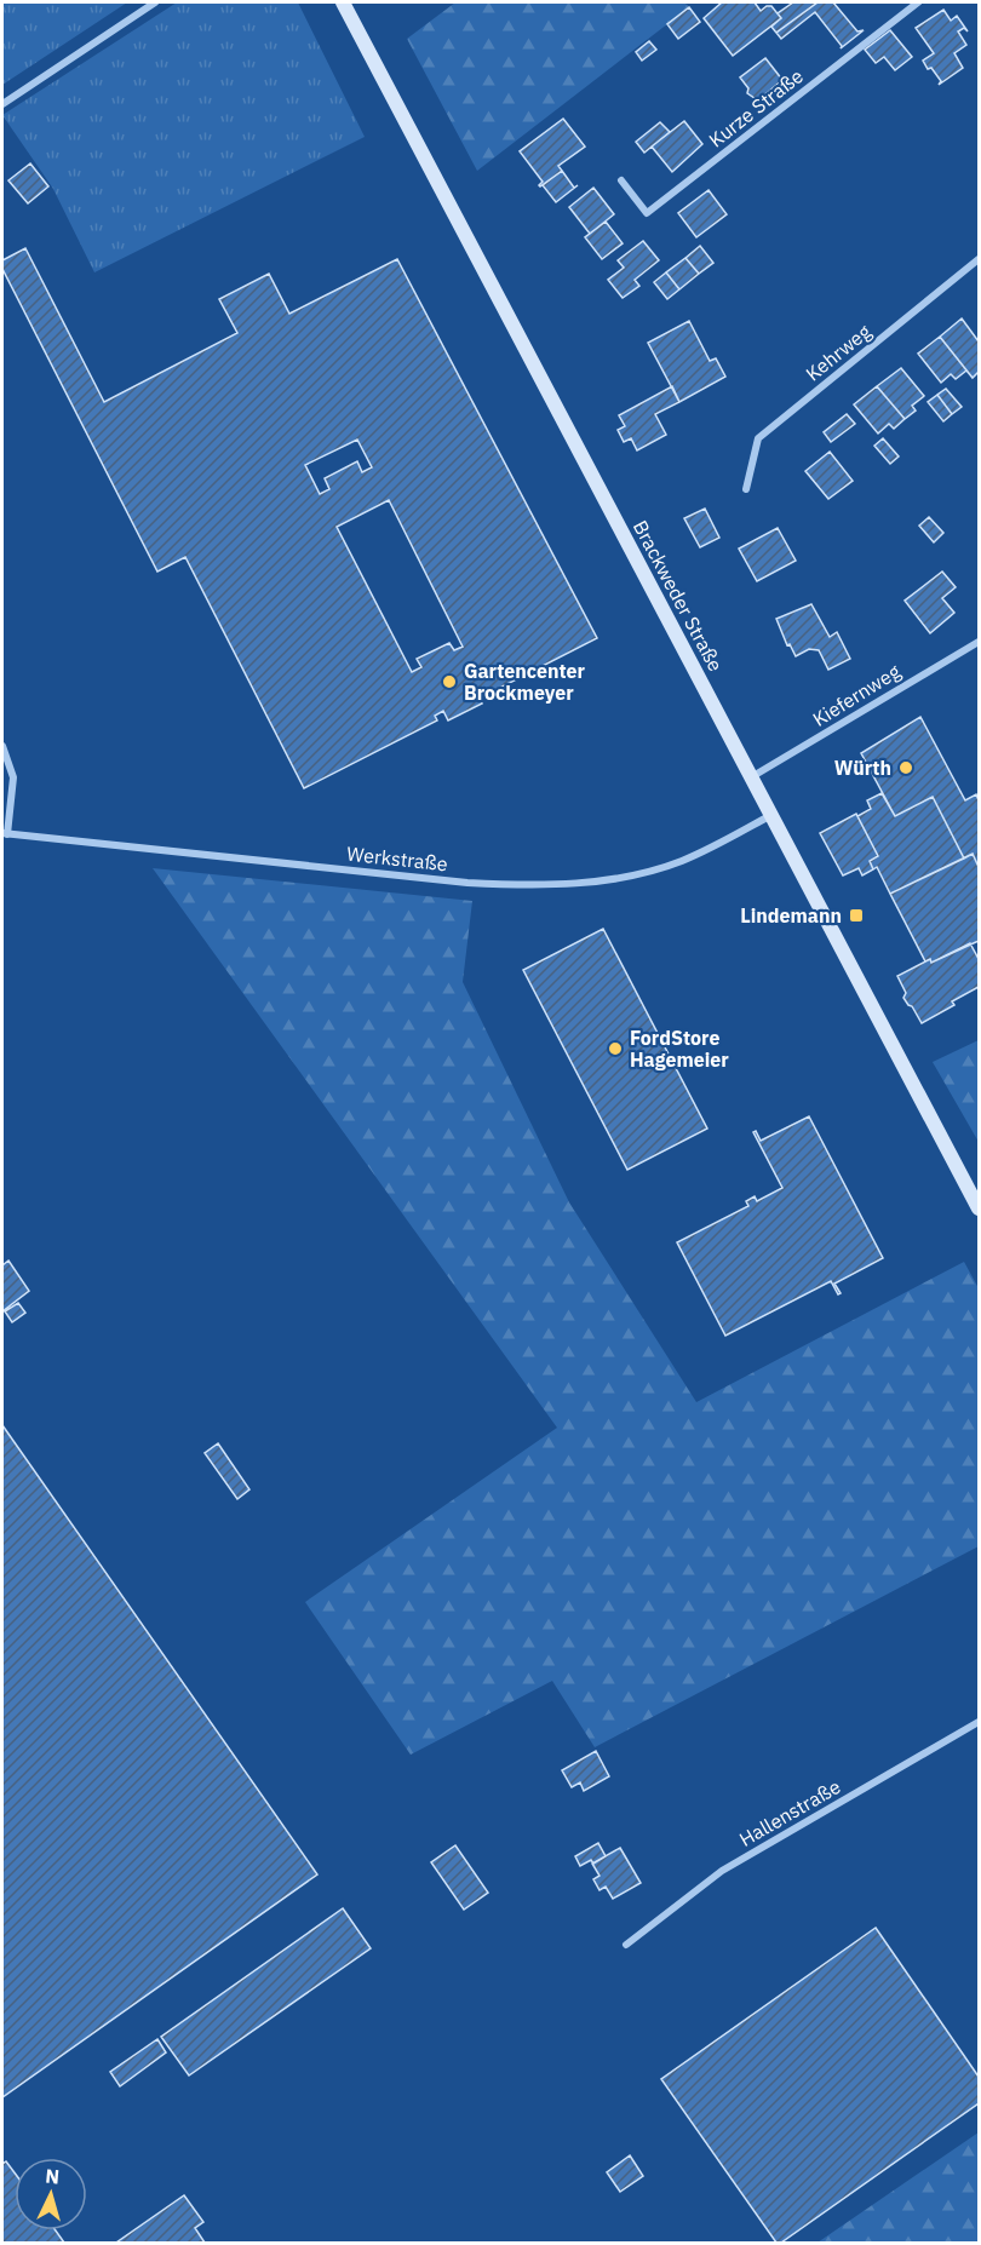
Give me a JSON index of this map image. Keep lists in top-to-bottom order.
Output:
{
  "streets": {
    "street": [
      "Kurze Straße",
      "Kehrweg",
      "Brackweder Straße",
      "Kiefernweg",
      "Werkstraße",
      "Hallenstraße"
    ]
  },
  "crossings": [
    ["Brackweder Straße", "Kiefernweg"],
    ["Brackweder Straße", "Werkstraße"]
  ],
  "places": {
    "other": ["Gartencenter Brockmeyer", "Würth", "FordStore Hagemeier"],
    "transit": ["Lindemann"]
  },
  "north": "top"
}
